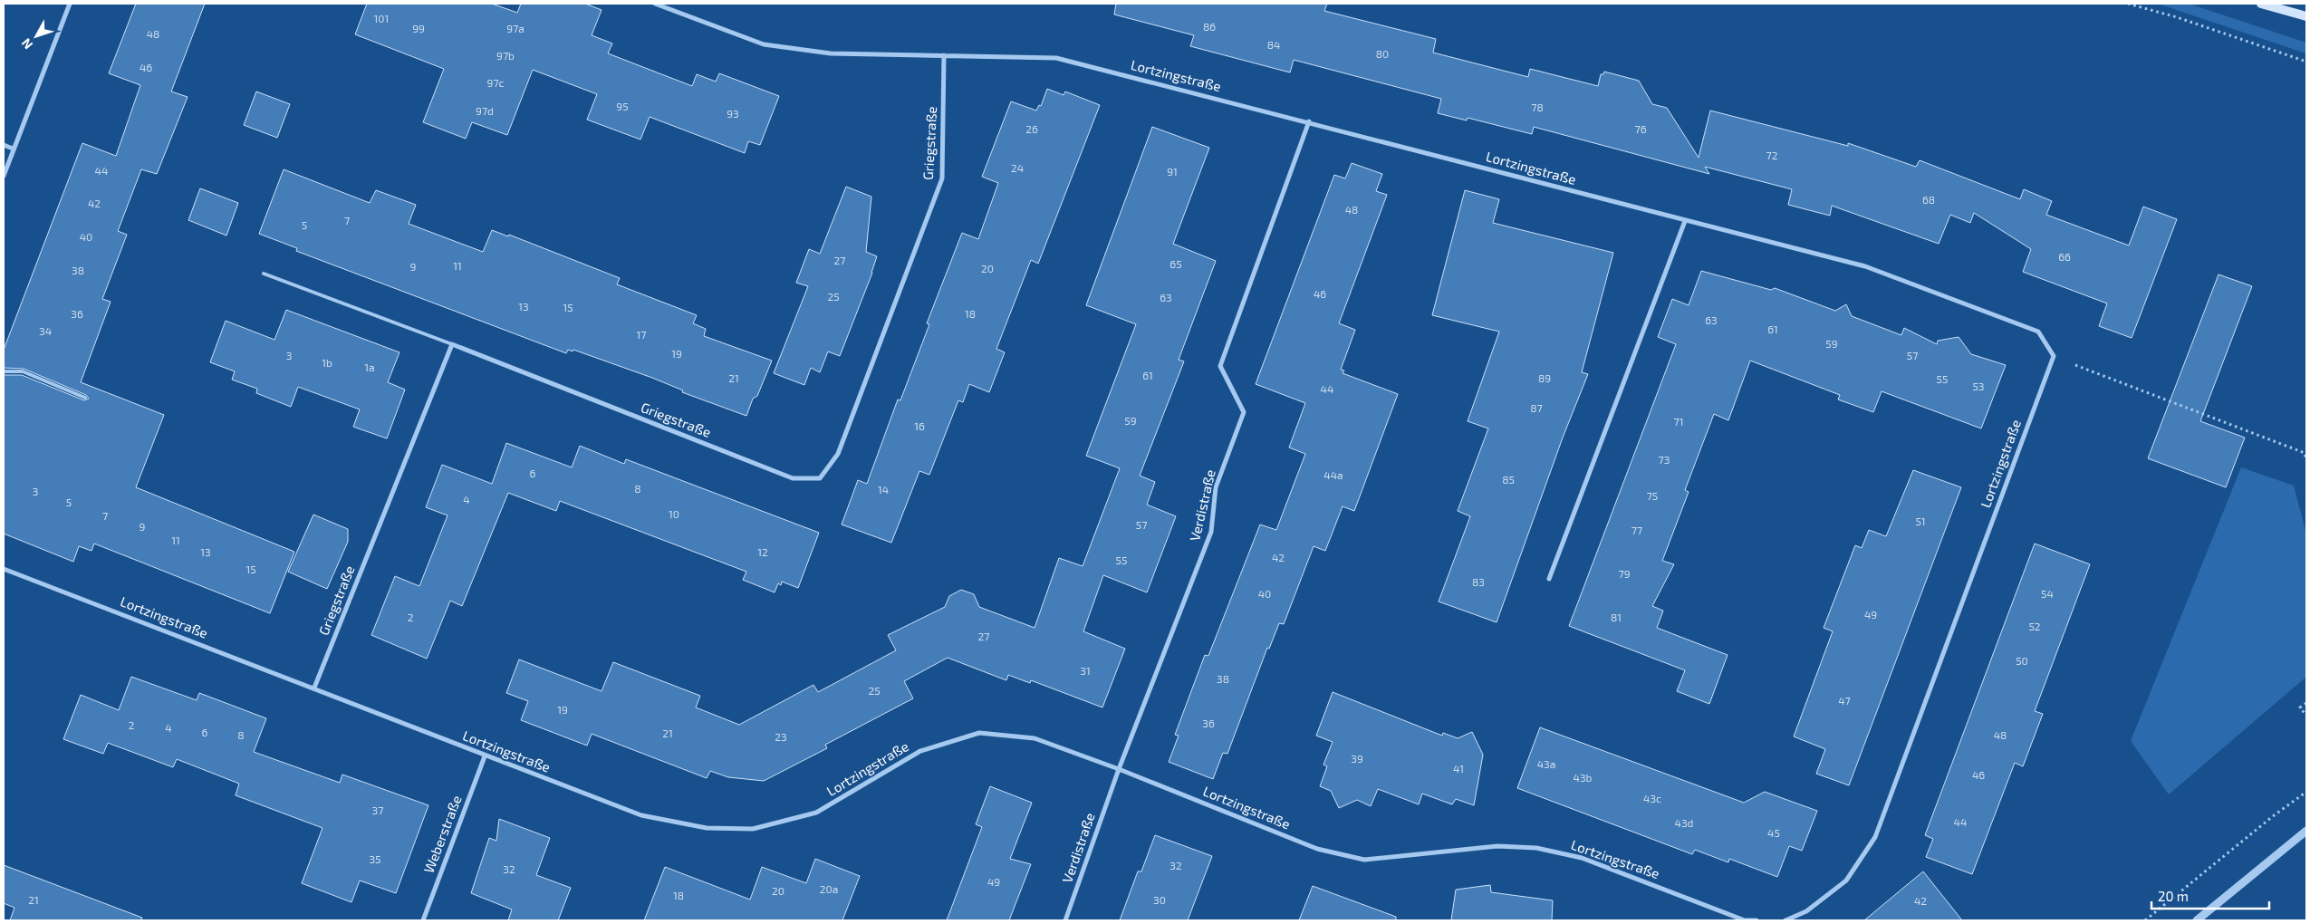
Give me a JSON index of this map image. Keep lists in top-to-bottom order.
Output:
{
  "streets": {
    "street": [
      "Lortzingstraße",
      "Griegstraße",
      "Verdistraße",
      "Weberstraße"
    ]
  },
  "crossings": [
    ["Lortzingstraße", "Griegstraße"],
    ["Lortzingstraße", "Verdistraße"],
    ["Lortzingstraße", "Weberstraße"]
  ],
  "house_numbers": [
    "101",
    "86",
    "99",
    "97a",
    "48",
    "84",
    "80",
    "97b",
    "46",
    "97c",
    "95",
    "78",
    "97d",
    "93",
    "26",
    "76",
    "72",
    "24",
    "44",
    "91",
    "68",
    "42",
    "48",
    "7",
    "5",
    "40",
    "66",
    "27",
    "65",
    "11",
    "9",
    "20",
    "38",
    "46",
    "25",
    "63",
    "13",
    "15",
    "36",
    "18",
    "63",
    "61",
    "34",
    "17",
    "59",
    "19",
    "3",
    "57",
    "1b",
    "1a",
    "61",
    "21",
    "89",
    "55",
    "53",
    "44",
    "87",
    "59",
    "71",
    "16",
    "73",
    "6",
    "44a",
    "85",
    "8",
    "14",
    "3",
    "75",
    "4",
    "5",
    "10",
    "7",
    "51",
    "57",
    "9",
    "77",
    "11",
    "13",
    "12",
    "42",
    "55",
    "15",
    "79",
    "83",
    "40",
    "54",
    "49",
    "2",
    "81",
    "52",
    "27",
    "50",
    "31",
    "38",
    "25",
    "47",
    "19",
    "36",
    "2",
    "4",
    "6",
    "21",
    "8",
    "48",
    "23",
    "39",
    "43a",
    "41",
    "46",
    "43b",
    "43c",
    "37",
    "44",
    "43d",
    "45",
    "35",
    "32",
    "32",
    "49",
    "20a",
    "20",
    "18",
    "21",
    "30",
    "42"
  ],
  "scale_bar": "20 m",
  "north": "bottom left"
}
